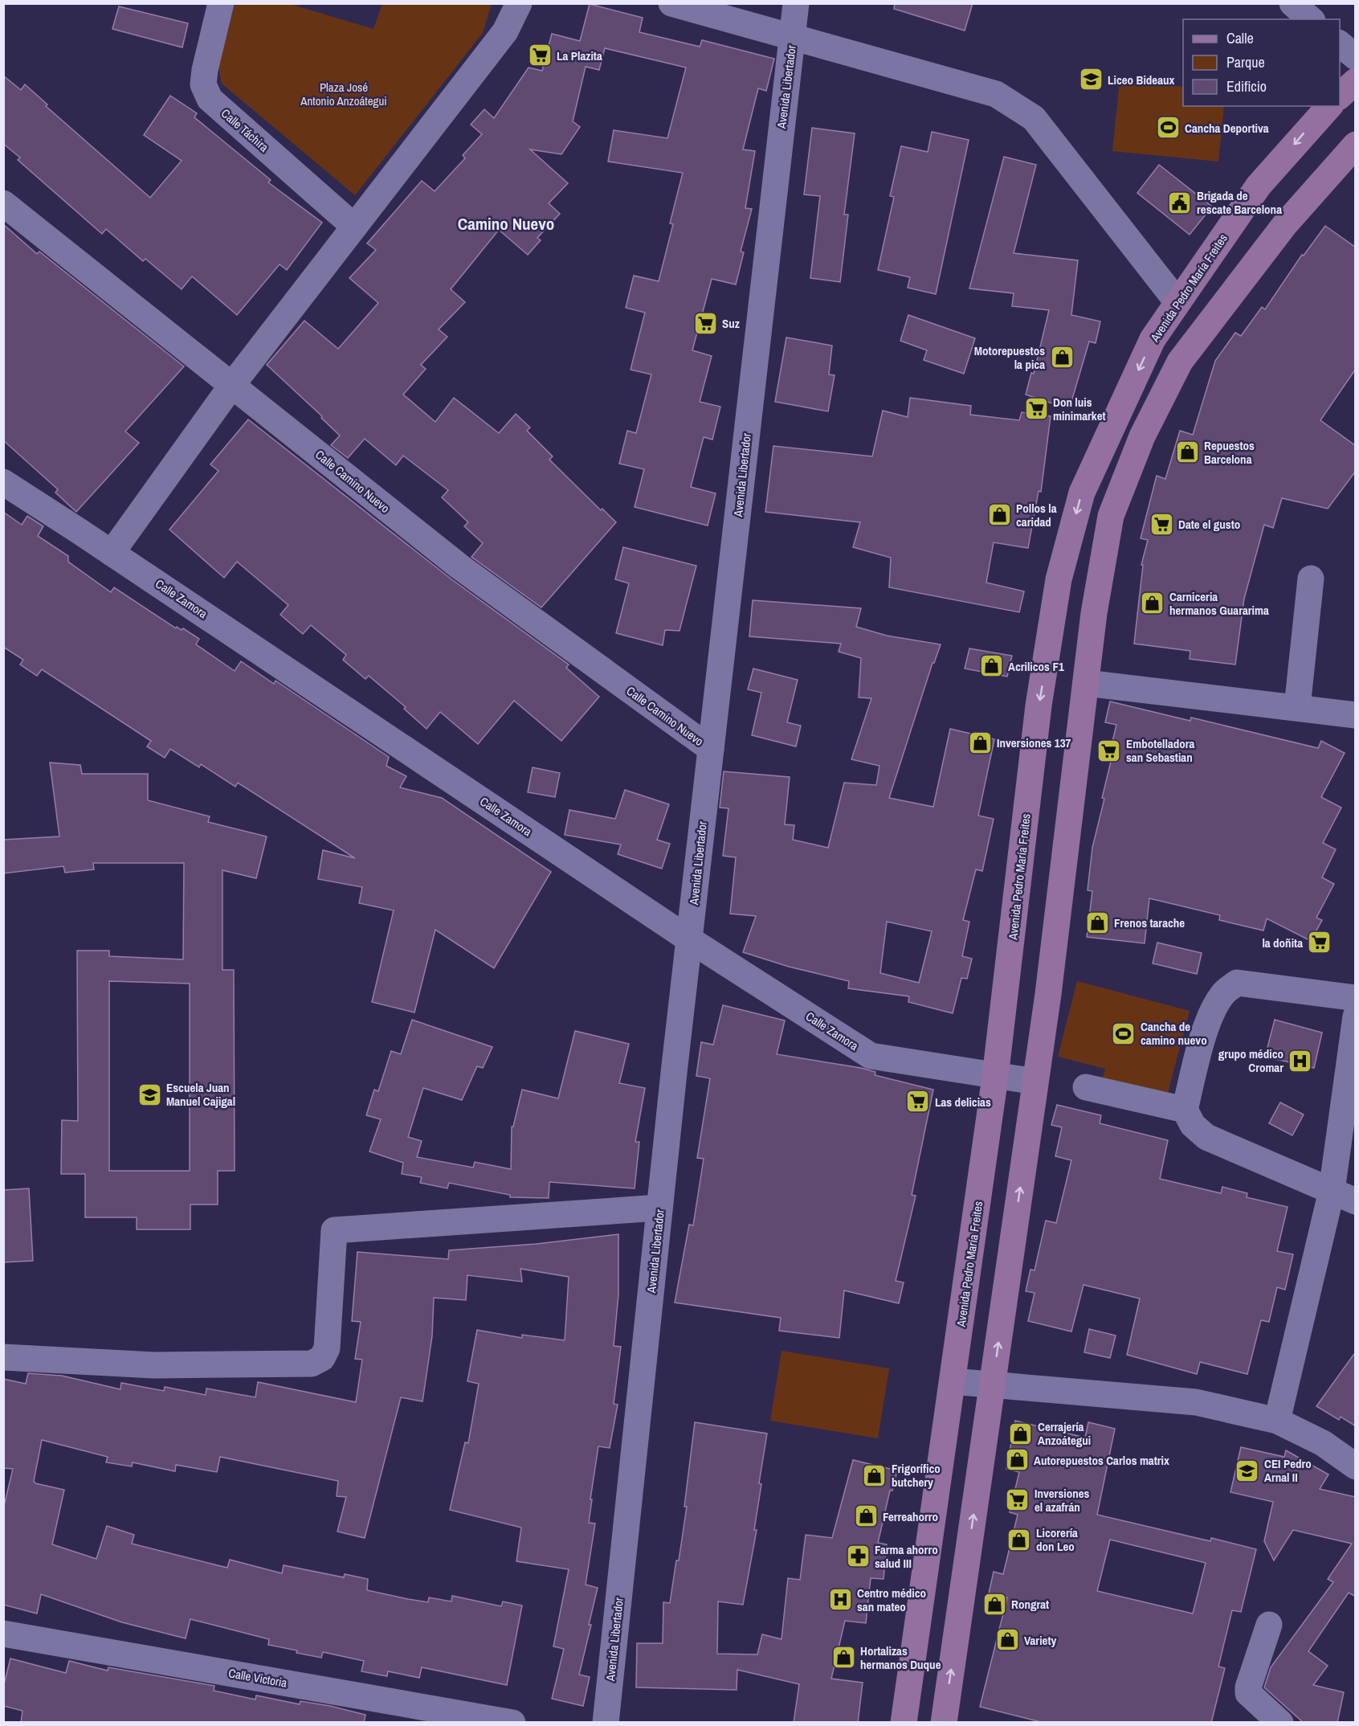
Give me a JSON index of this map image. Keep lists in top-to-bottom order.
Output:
{
  "streets": {
    "street": [
      "Avenida Libertador",
      "Calle Táchira",
      "Avenida Pedro María Freites",
      "Calle Camino Nuevo",
      "Calle Zamora",
      "Calle Victoria"
    ]
  },
  "crossings": [
    ["Avenida Libertador", "Calle Camino Nuevo"],
    ["Avenida Libertador", "Calle Zamora"],
    ["Avenida Pedro María Freites", "Calle Zamora"]
  ],
  "districts": ["Camino Nuevo"],
  "parks": ["Plaza José Antonio Anzoátegui"],
  "places": {
    "supermarket": [
      "La Plazita",
      "Suz",
      "Don luis minimarket",
      "Date el gusto",
      "Embotelladora san Sebastian",
      "la doñita",
      "Las delicias",
      "Inversiones el azafrán"
    ],
    "school or university": ["Liceo Bideaux", "Escuela Juan Manuel Cajigal", "CEI Pedro Arnal II"],
    "sports": ["Cancha Deportiva", "Cancha de camino nuevo"],
    "public building": ["Brigada de rescate Barcelona"],
    "shop": [
      "Motorepuestos la pica",
      "Repuestos Barcelona",
      "Pollos la caridad",
      "Carniceria hermanos Guararima",
      "Acrilicos F1",
      "Inversiones 137",
      "Frenos tarache",
      "Cerrajería Anzoátegui",
      "Autorepuestos Carlos matrix",
      "Frigorífico butchery",
      "Ferreahorro",
      "Licorería don Leo",
      "Rongrat",
      "Variety",
      "Hortalizas hermanos Duque"
    ],
    "hospital": ["grupo médico Cromar", "Centro médico san mateo"],
    "pharmacy": ["Farma ahorro salud III"]
  },
  "legend": ["Calle", "Parque", "Edificio"]
}
